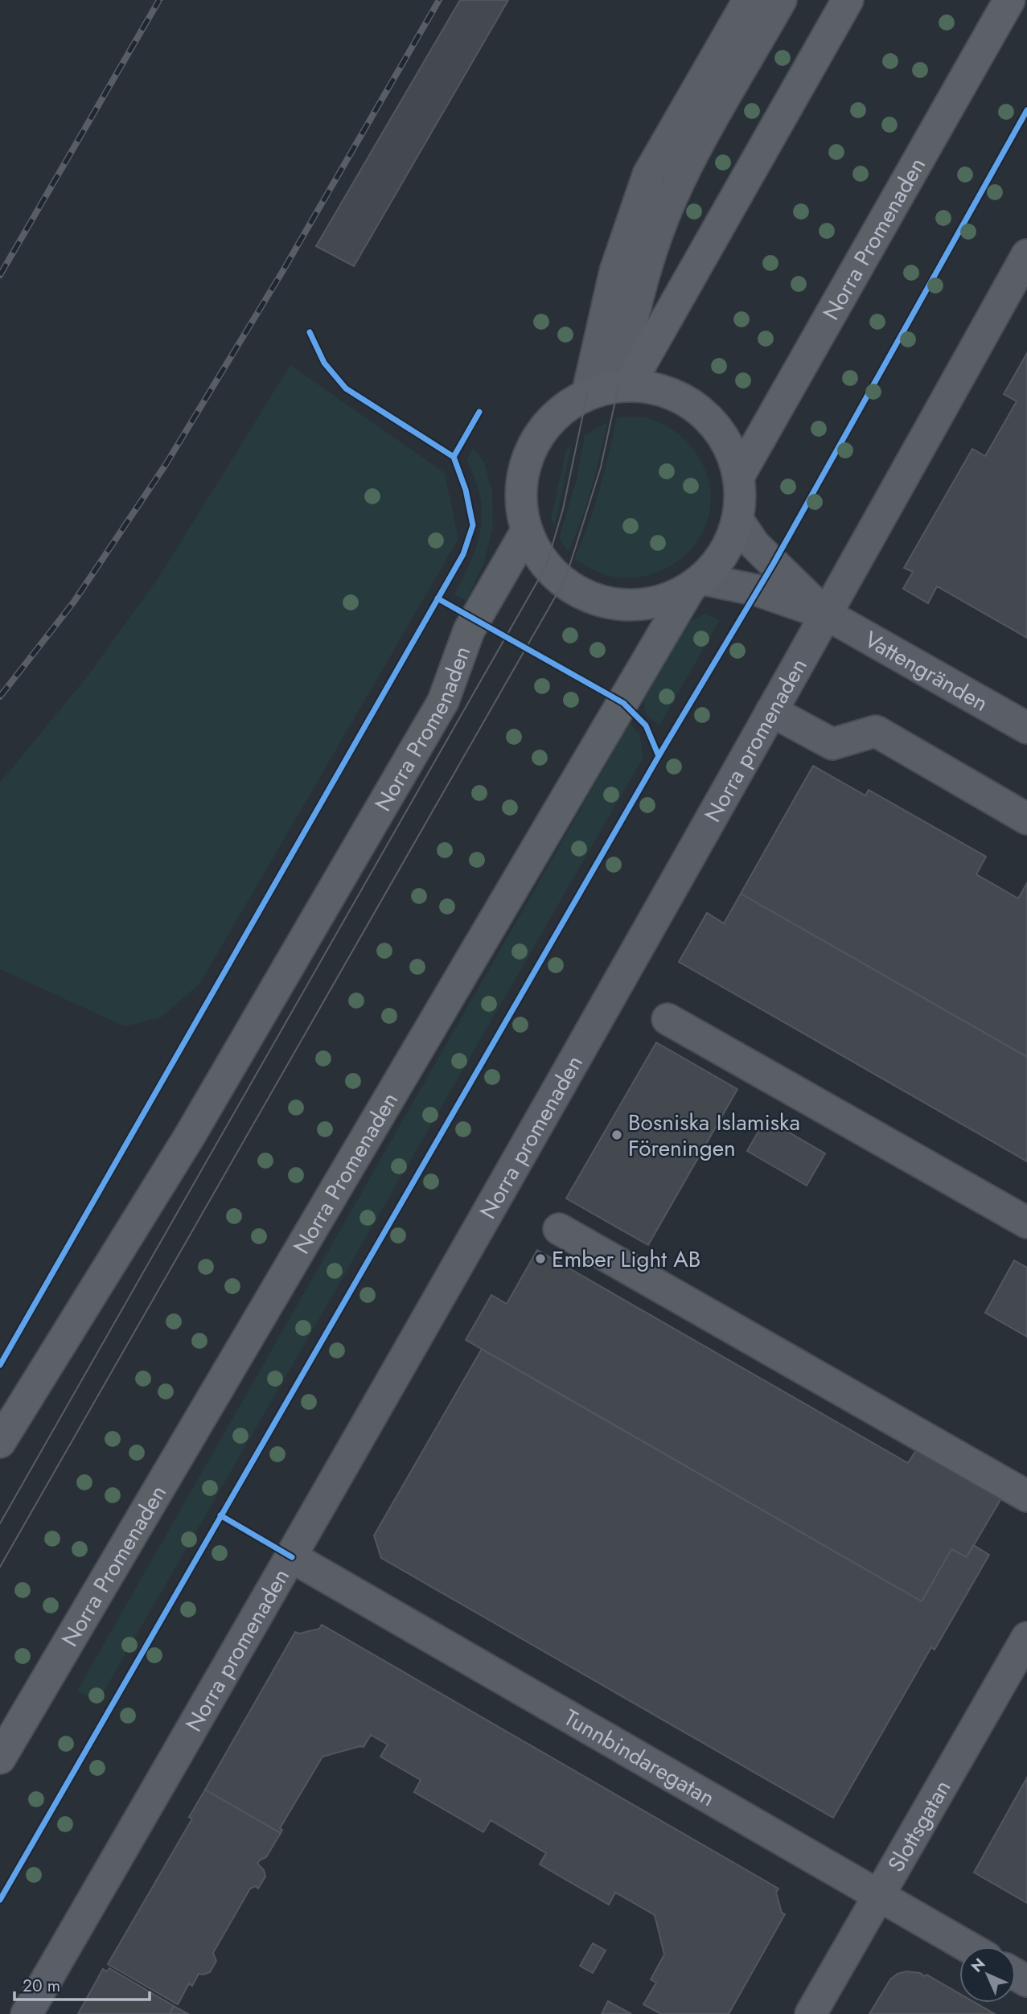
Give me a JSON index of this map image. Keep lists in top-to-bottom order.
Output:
{
  "streets": {
    "main road": ["Norra Promenaden"],
    "street": [
      "Vattengränden",
      "Norra promenaden",
      "Tunnbindaregatan",
      "Slottsgatan"
    ]
  },
  "crossings": [
    ["Norra Promenaden", "Vattengränden"],
    ["Vattengränden", "Norra promenaden"],
    ["Norra promenaden", "Tunnbindaregatan"],
    ["Tunnbindaregatan", "Slottsgatan"]
  ],
  "places": ["Bosniska Islamiska Föreningen", "Ember Light AB"],
  "scale_bar": "20 m",
  "north": "top left"
}
